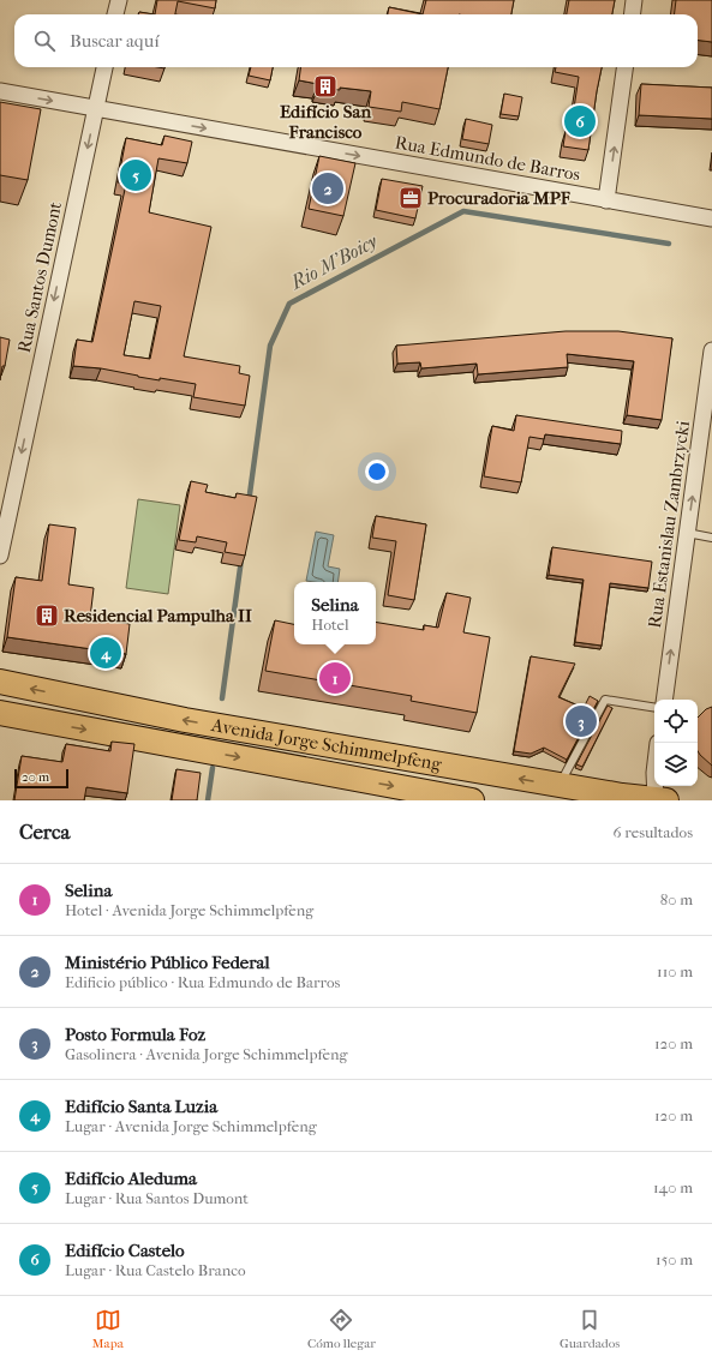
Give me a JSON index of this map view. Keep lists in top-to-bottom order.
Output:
{
  "streets": {
    "main road": ["Avenida Jorge Schimmelpfeng"],
    "street": ["Rua Edmundo de Barros", "Rua Santos Dumont", "Rua Estanislau Zambrzycki"]
  },
  "crossings": [
    ["Rua Edmundo de Barros", "Rua Santos Dumont"]
  ],
  "one_way": ["Rua Edmundo de Barros", "Rua Santos Dumont", "Rua Estanislau Zambrzycki"],
  "water": ["Rio M'Boicy"],
  "places": {
    "building": ["Edifício San Francisco", "Residencial Pampulha II"],
    "office": ["Procuradoria MPF"]
  },
  "scale_bar": "20 m",
  "page": {
    "search": "Buscar aquí",
    "pins": [
      "6",
      "5",
      "2",
      "4",
      "1",
      "3"
    ],
    "popup": ["Selina", "Hotel"],
    "scale": "20 m",
    "heading": ["Cerca", "6 resultados"],
    "list": [
      {
        "mark": "1",
        "name": "Selina",
        "note": "Hotel · Avenida Jorge Schimmelpfeng",
        "value": "80 m"
      },
      {
        "mark": "2",
        "name": "Ministério Público Federal",
        "note": "Edificio público · Rua Edmundo de Barros",
        "value": "110 m"
      },
      {
        "mark": "3",
        "name": "Posto Formula Foz",
        "note": "Gasolinera · Avenida Jorge Schimmelpfeng",
        "value": "120 m"
      },
      {
        "mark": "4",
        "name": "Edifício Santa Luzia",
        "note": "Lugar · Avenida Jorge Schimmelpfeng",
        "value": "120 m"
      },
      {
        "mark": "5",
        "name": "Edifício Aleduma",
        "note": "Lugar · Rua Santos Dumont",
        "value": "140 m"
      },
      {
        "mark": "6",
        "name": "Edifício Castelo",
        "note": "Lugar · Rua Castelo Branco",
        "value": "150 m"
      }
    ],
    "nav": ["Mapa", "Cómo llegar", "Guardados"]
  }
}
